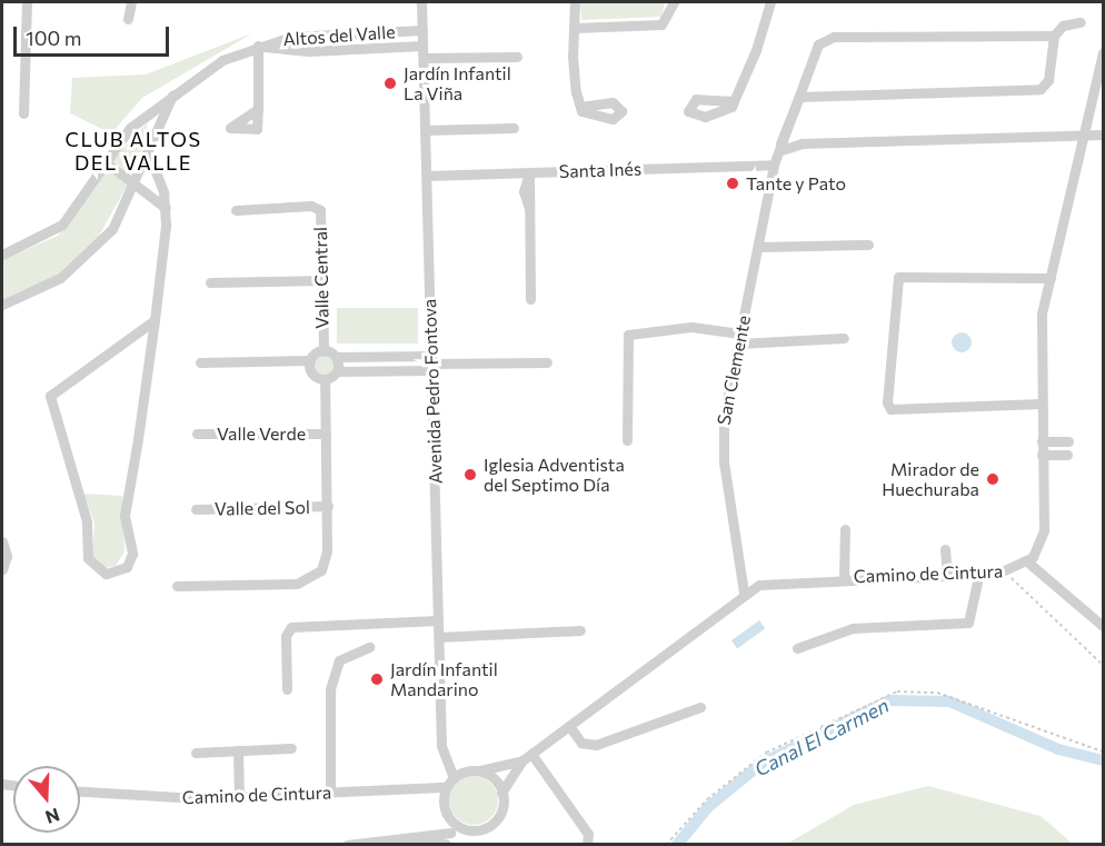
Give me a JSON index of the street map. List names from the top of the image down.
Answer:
{
  "streets": {
    "street": [
      "Altos del Valle",
      "Santa Inés",
      "Valle Central",
      "San Clemente",
      "Avenida Pedro Fontova",
      "Valle Verde",
      "Valle del Sol",
      "Camino de Cintura"
    ]
  },
  "crossings": [
    ["Altos del Valle", "Avenida Pedro Fontova"],
    ["Santa Inés", "San Clemente"],
    ["Santa Inés", "Avenida Pedro Fontova"],
    ["San Clemente", "Camino de Cintura"],
    ["Avenida Pedro Fontova", "Camino de Cintura"]
  ],
  "districts": ["CLUB ALTOS DEL VALLE"],
  "water": ["Canal El Carmen"],
  "places": [
    "Jardín Infantil La Viña",
    "Tante y Pato",
    "Iglesia Adventista del Septimo Día",
    "Mirador de Huechuraba",
    "Jardín Infantil Mandarino"
  ],
  "scale_bar": "100 m",
  "north": "bottom"
}
